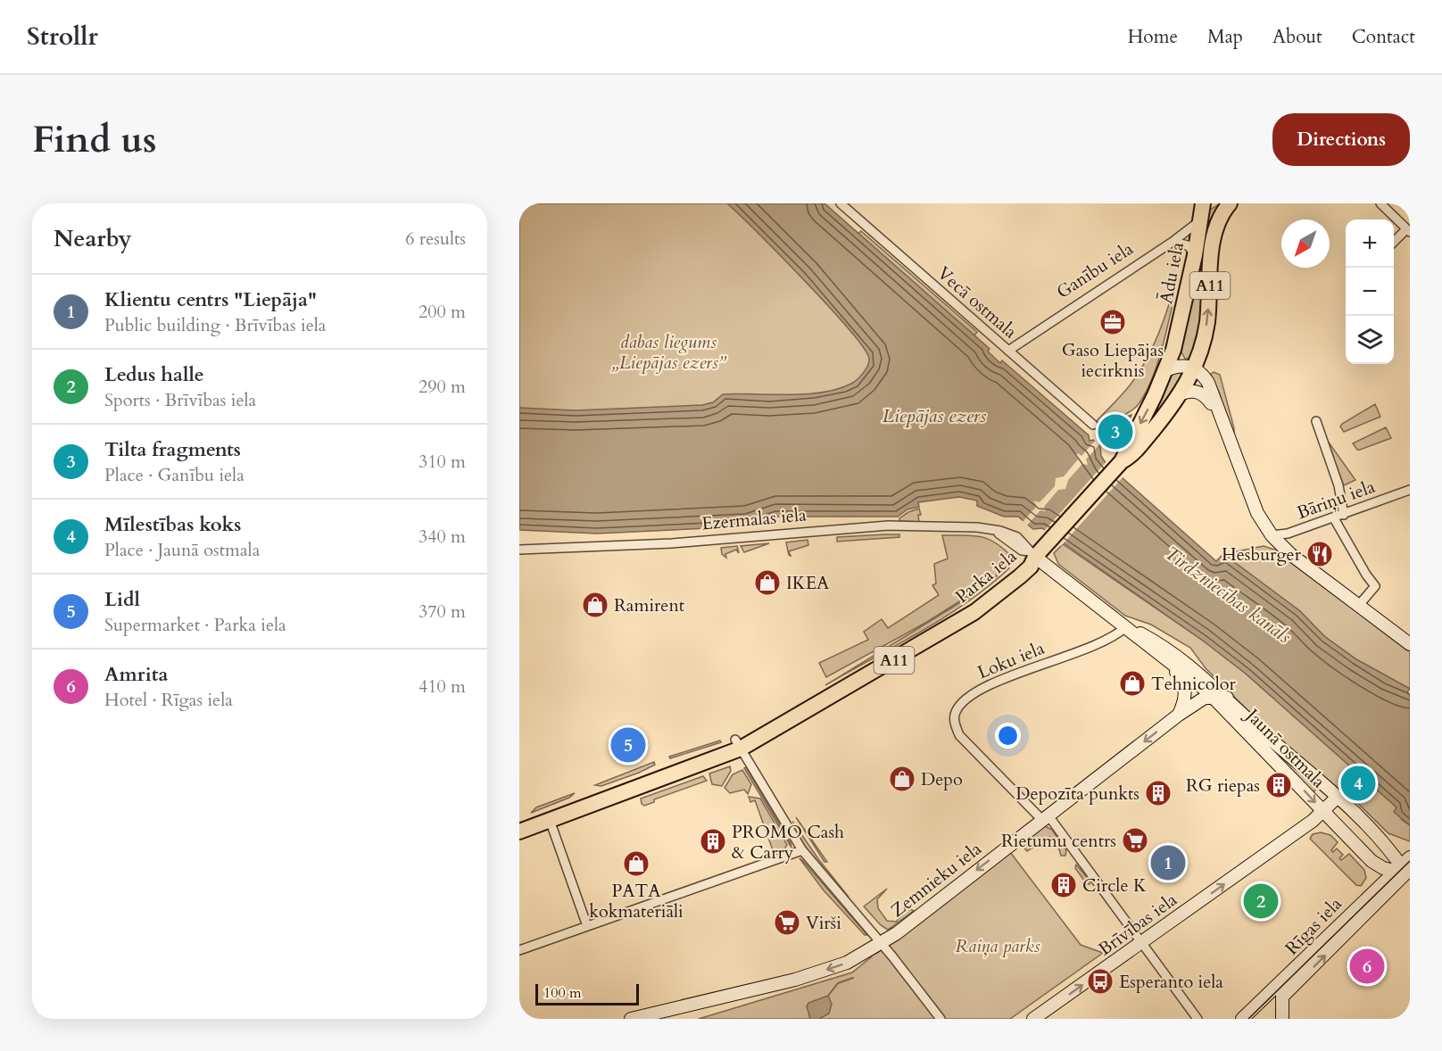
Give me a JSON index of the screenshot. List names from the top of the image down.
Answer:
{
  "streets": {
    "highway": ["Ādu iela", "A11", "Parka iela"],
    "main road": [
      "Jaunā ostmala",
      "Zemnieku iela",
      "Brīvības iela",
      "Rīgas iela"
    ],
    "street": [
      "Ganību iela",
      "Vecā ostmala",
      "Bāriņu iela",
      "Ezermalas iela",
      "Loku iela"
    ]
  },
  "crossings": [
    ["Ganību iela", "Ādu iela"],
    ["Ganību iela", "Vecā ostmala"],
    ["Ādu iela", "A11"],
    ["A11", "Ezermalas iela"],
    ["A11", "Parka iela"],
    ["A11", "Jaunā ostmala"],
    ["Ezermalas iela", "Parka iela"],
    ["Ezermalas iela", "Jaunā ostmala"],
    ["Parka iela", "Jaunā ostmala"],
    ["Loku iela", "Jaunā ostmala"],
    ["Loku iela", "Zemnieku iela"],
    ["Jaunā ostmala", "Zemnieku iela"],
    ["Jaunā ostmala", "Brīvības iela"],
    ["Jaunā ostmala", "Rīgas iela"]
  ],
  "one_way": ["Zemnieku iela", "Brīvības iela"],
  "water": ["Liepājas ezers", "Tirdzniecības kanāls"],
  "parks": ["dabas liegums „Liepājas ezers”", "Raiņa parks"],
  "places": {
    "office": ["Gaso Liepājas iecirknis"],
    "restaurant": ["Hesburger"],
    "shop": [
      "IKEA",
      "Ramirent",
      "Tehnicolor",
      "Depo",
      "PATA kokmateriāli"
    ],
    "building": [
      "RG riepas",
      "Depozīta punkts",
      "PROMO Cash & Carry",
      "Circle K"
    ],
    "supermarket": ["Rietumu centrs", "Virši"],
    "bus stop": ["Esperanto iela"]
  },
  "scale_bar": "100 m",
  "north": "bottom left",
  "page": {
    "header": "Strollr",
    "nav": [
      "Home",
      "Map",
      "About",
      "Contact"
    ],
    "buttons": "Directions",
    "title": "Find us",
    "heading": ["Nearby", "6 results"],
    "map_buttons": ["+", "−"],
    "list": [
      {
        "mark": "1",
        "name": "Klientu centrs \"Liepāja\"",
        "note": "Public building · Brīvības iela",
        "value": "200 m"
      },
      {
        "mark": "2",
        "name": "Ledus halle",
        "note": "Sports · Brīvības iela",
        "value": "290 m"
      },
      {
        "mark": "3",
        "name": "Tilta fragments",
        "note": "Place · Ganību iela",
        "value": "310 m"
      },
      {
        "mark": "4",
        "name": "Mīlestības koks",
        "note": "Place · Jaunā ostmala",
        "value": "340 m"
      },
      {
        "mark": "5",
        "name": "Lidl",
        "note": "Supermarket · Parka iela",
        "value": "370 m"
      },
      {
        "mark": "6",
        "name": "Amrita",
        "note": "Hotel · Rīgas iela",
        "value": "410 m"
      }
    ],
    "pins": [
      "3",
      "5",
      "4",
      "1",
      "2",
      "6"
    ],
    "scale": "100 m"
  }
}
